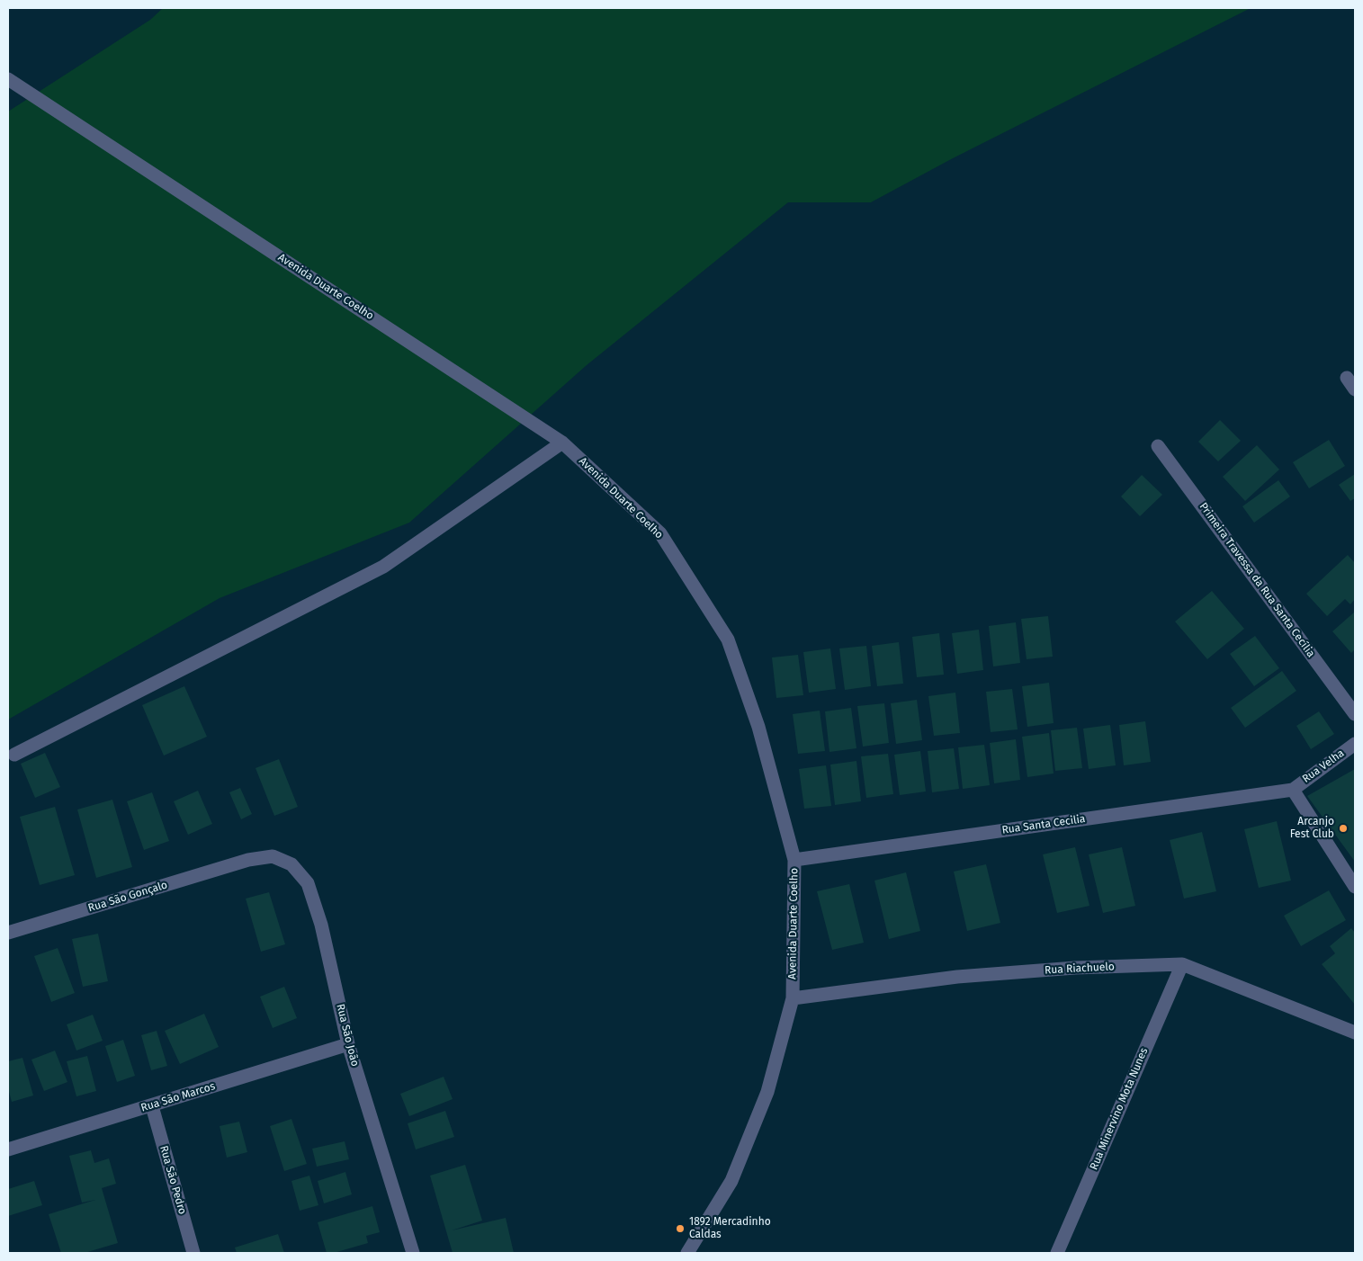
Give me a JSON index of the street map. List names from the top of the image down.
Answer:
{
  "streets": {
    "street": [
      "Avenida Duarte Coelho",
      "Primeira Travessa da Rua Santa Cecília",
      "Rua Velha",
      "Rua Santa Cecilia",
      "Rua São Gonçalo",
      "Rua Riachuelo",
      "Rua São João",
      "Rua São Marcos",
      "Rua Minervino Mota Nunes",
      "Rua São Pedro"
    ]
  },
  "crossings": [
    ["Avenida Duarte Coelho", "Rua Santa Cecilia"],
    ["Avenida Duarte Coelho", "Rua Riachuelo"],
    ["Rua Velha", "Rua Santa Cecilia"],
    ["Rua São Gonçalo", "Rua São João"],
    ["Rua Riachuelo", "Rua Minervino Mota Nunes"],
    ["Rua São João", "Rua São Marcos"],
    ["Rua São Marcos", "Rua São Pedro"]
  ],
  "places": ["Arcanjo Fest Club", "1892 Mercadinho Caldas"]
}
